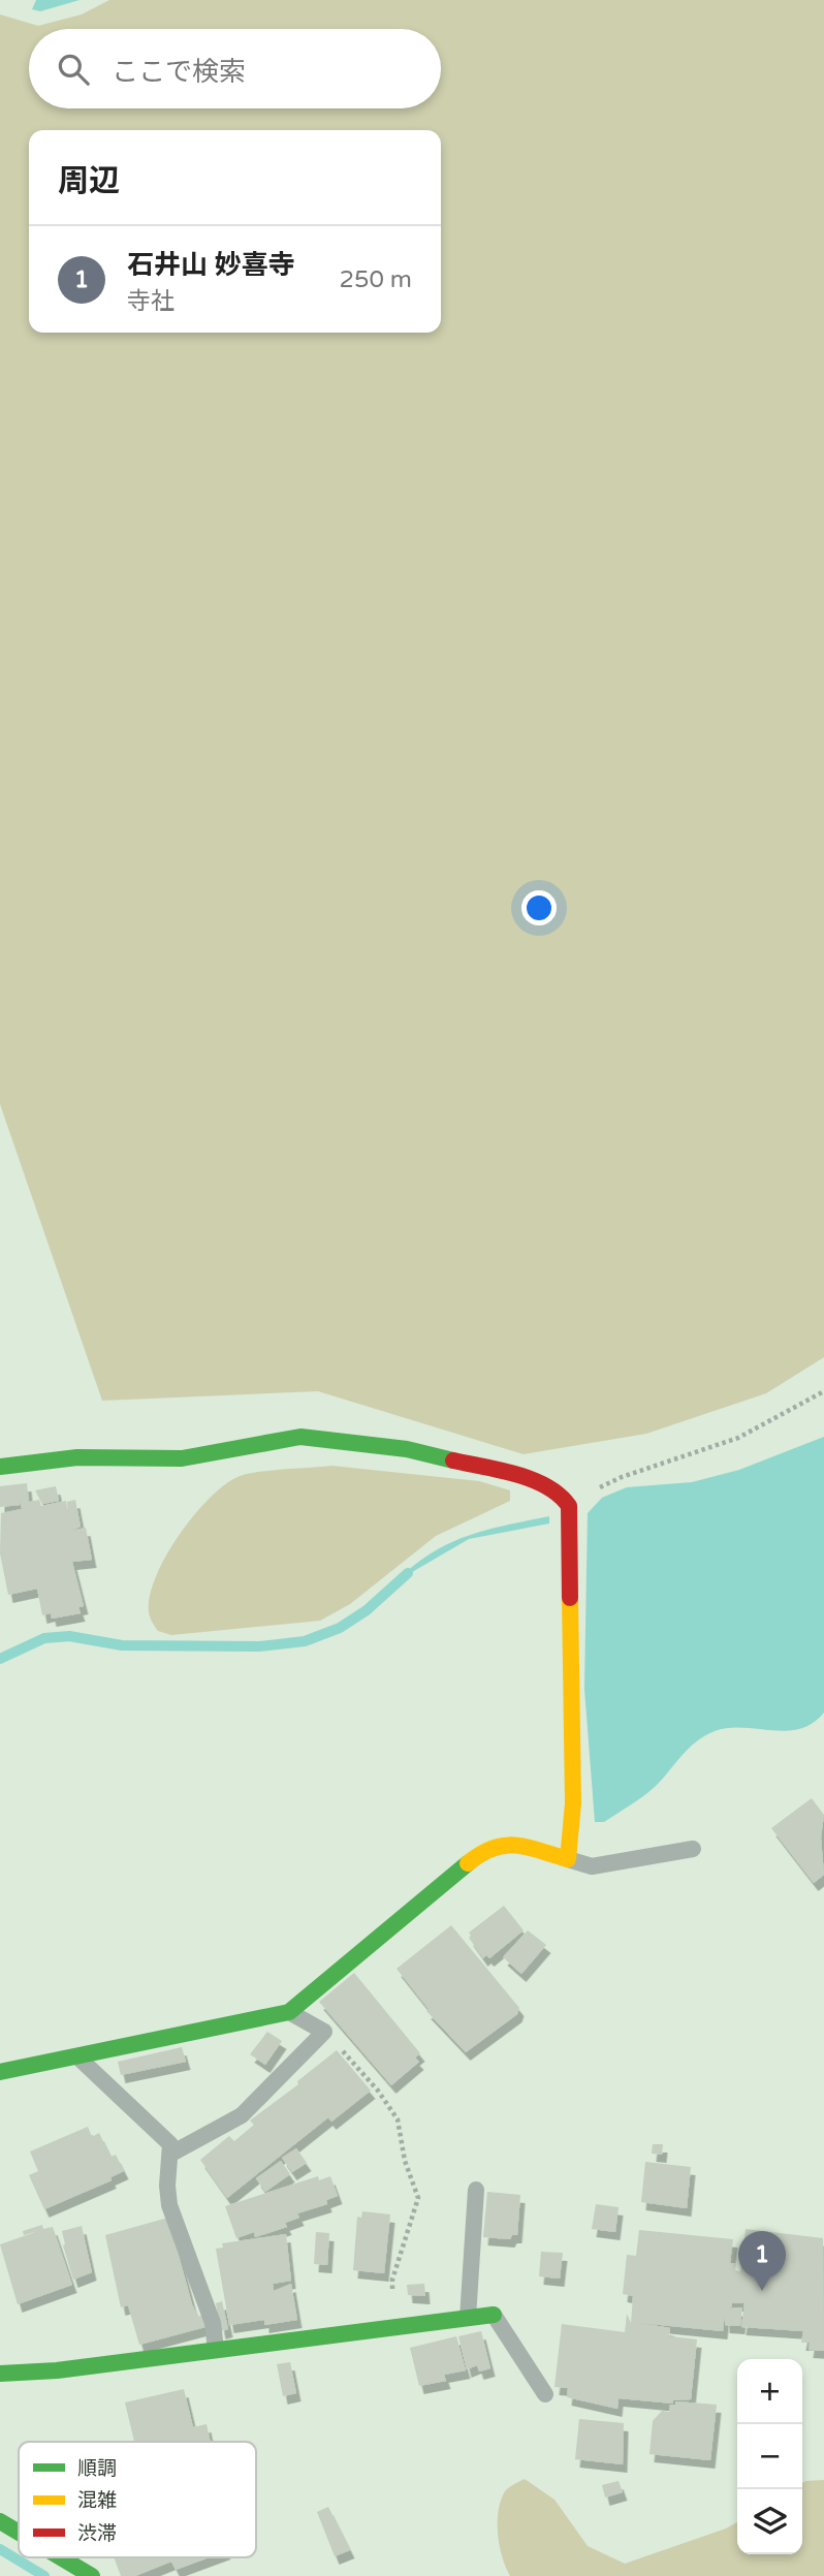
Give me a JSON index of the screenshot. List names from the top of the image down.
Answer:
{
  "legend": ["順調", "混雑", "渋滞"],
  "page": {
    "search": "ここで検索",
    "heading": "周辺",
    "list": [
      {
        "mark": "1",
        "name": "石井山 妙喜寺",
        "note": "寺社",
        "value": "250 m"
      }
    ],
    "pins": "1",
    "map_buttons": ["+", "−"]
  }
}
